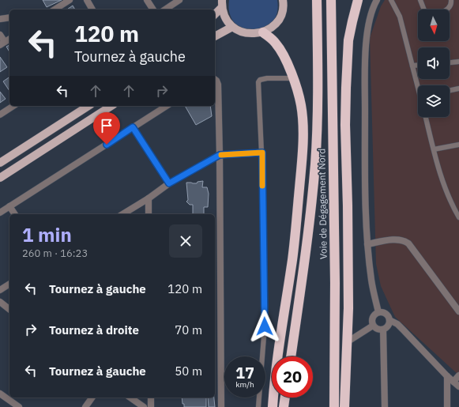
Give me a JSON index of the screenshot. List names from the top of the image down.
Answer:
{
  "streets": {
    "highway": ["Voie de Dégagement Nord"]
  },
  "north": "bottom",
  "page": {
    "turn": ["120 m", "Tournez à gauche"],
    "heading": ["1 min", "260 m · 16:23"],
    "list": [
      {
        "name": "Tournez à gauche",
        "value": "120 m"
      },
      {
        "name": "Tournez à droite",
        "value": "70 m"
      },
      {
        "name": "Tournez à gauche",
        "value": "50 m"
      }
    ],
    "speed": "17 km/h",
    "limit": "20"
  }
}
